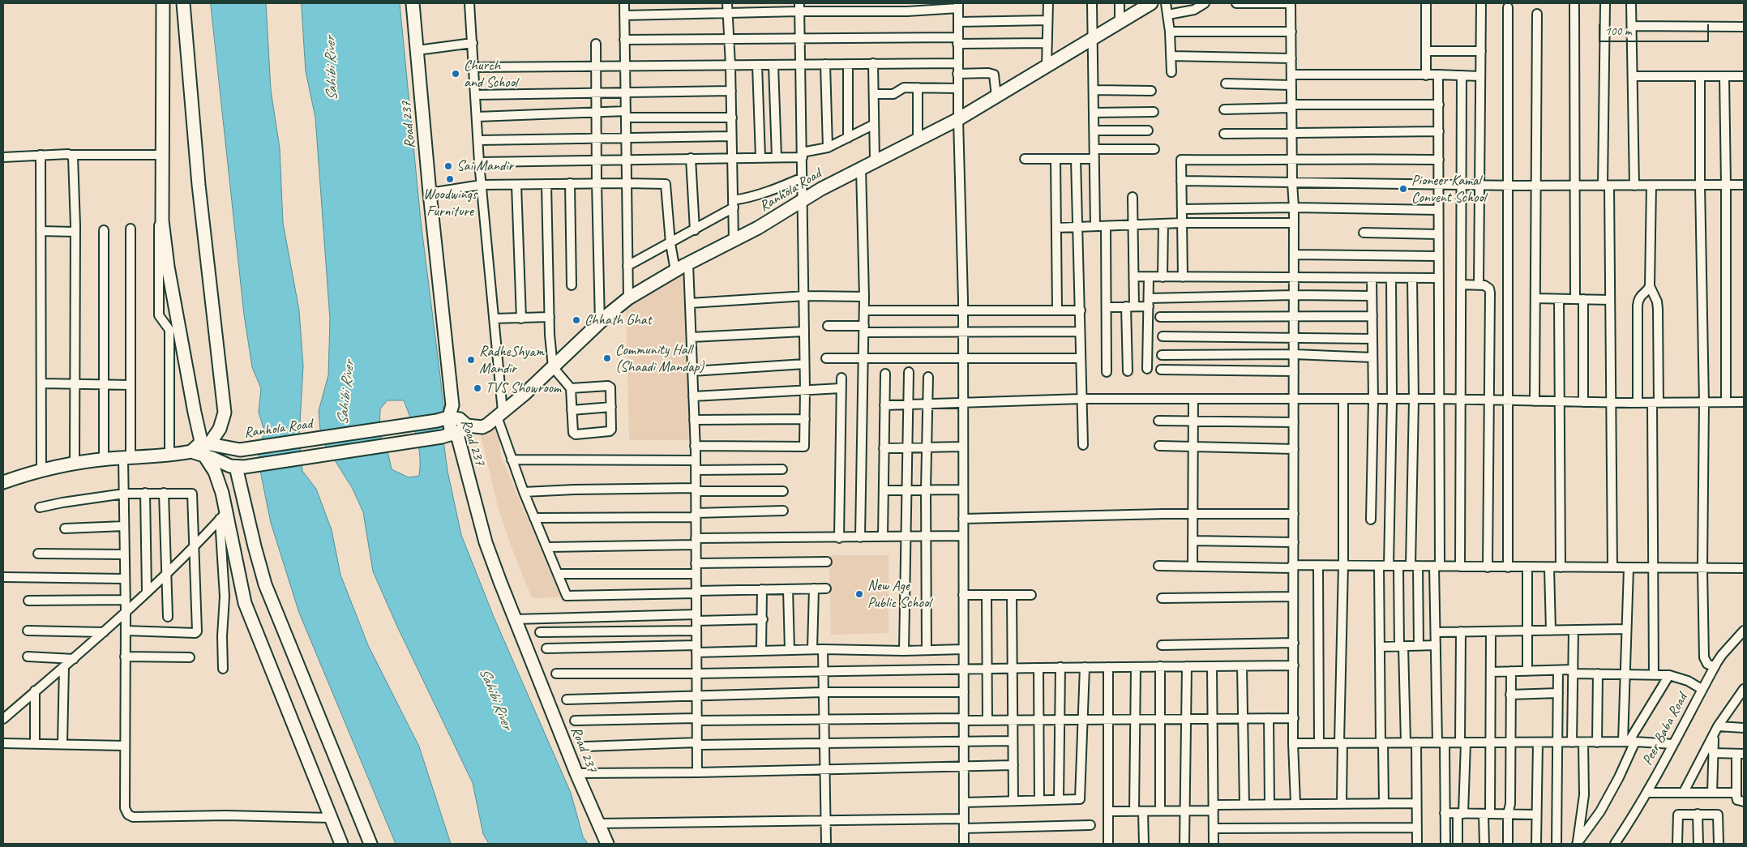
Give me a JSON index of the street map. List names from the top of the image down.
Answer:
{
  "streets": {
    "street": ["Road 237", "Ranhola Road", "Peer Baba Road"]
  },
  "crossings": [
    ["Road 237", "Ranhola Road"]
  ],
  "water": ["Sahibi River"],
  "places": [
    "Church and School",
    "Sai Mandir",
    "Woodwings Furniture",
    "Pioneer Kamal Convent School",
    "Chhath Ghat",
    "Community Hall (Shaadi Mandap)",
    "RadheShyam Mandir",
    "TVS Showroom",
    "New Age Public School"
  ],
  "scale_bar": "100 m"
}
